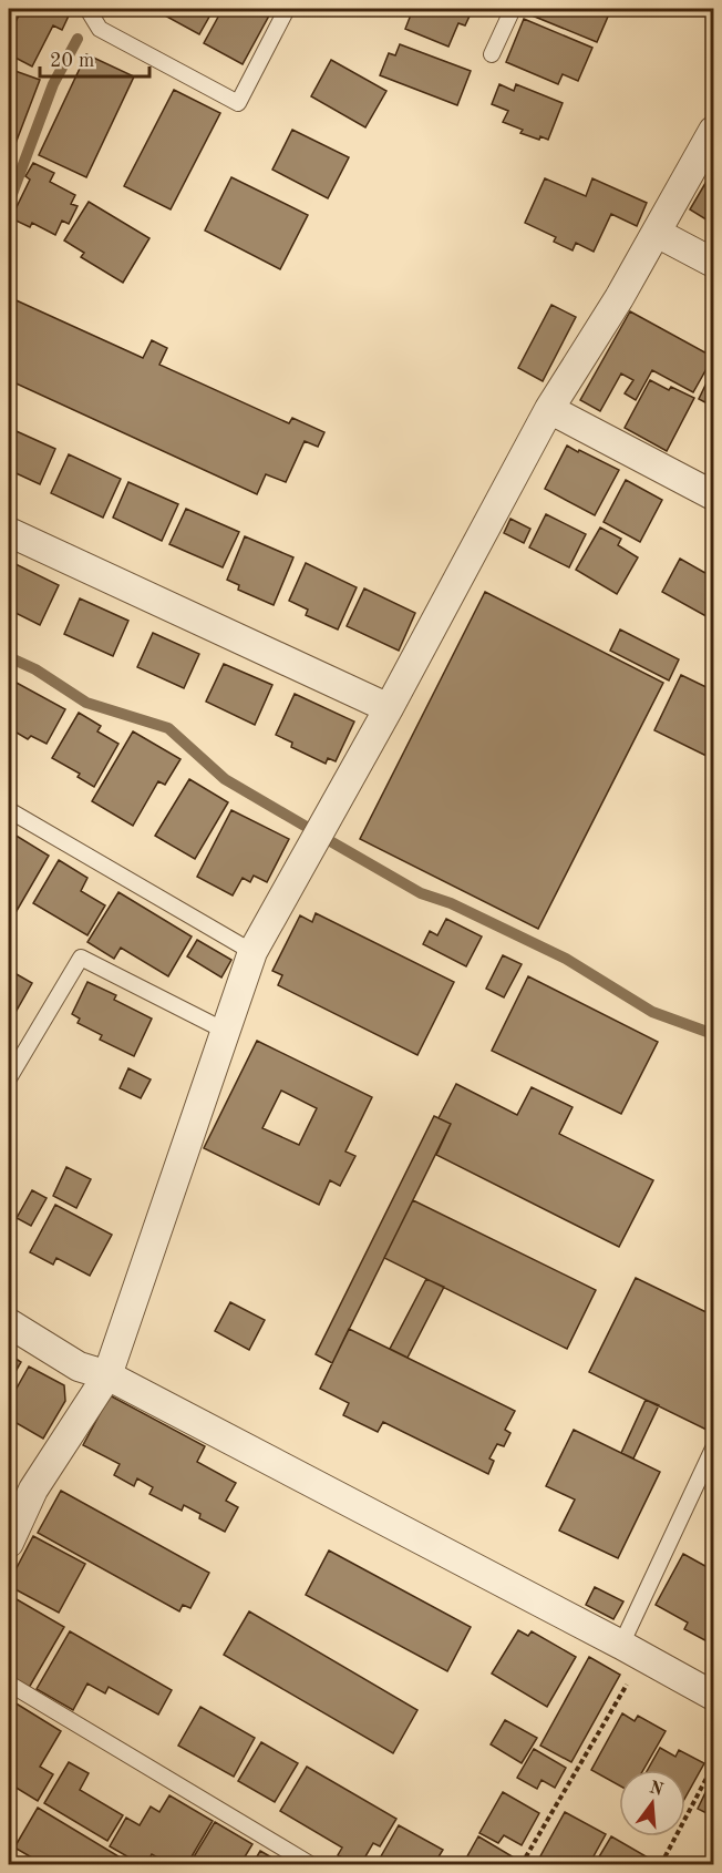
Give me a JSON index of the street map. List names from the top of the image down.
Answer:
{
  "scale_bar": "20 m",
  "north": "top"
}
